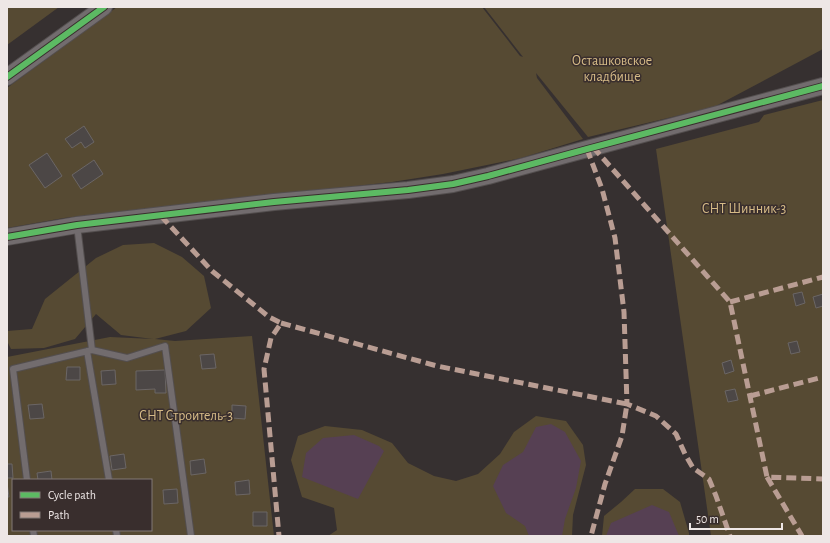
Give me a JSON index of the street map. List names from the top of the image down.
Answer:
{
  "parks": ["Осташковское кладбище", "СНТ Шинник-3", "СНТ Строитель-3"],
  "legend": ["Cycle path", "Path"],
  "scale_bar": "50 m"
}
